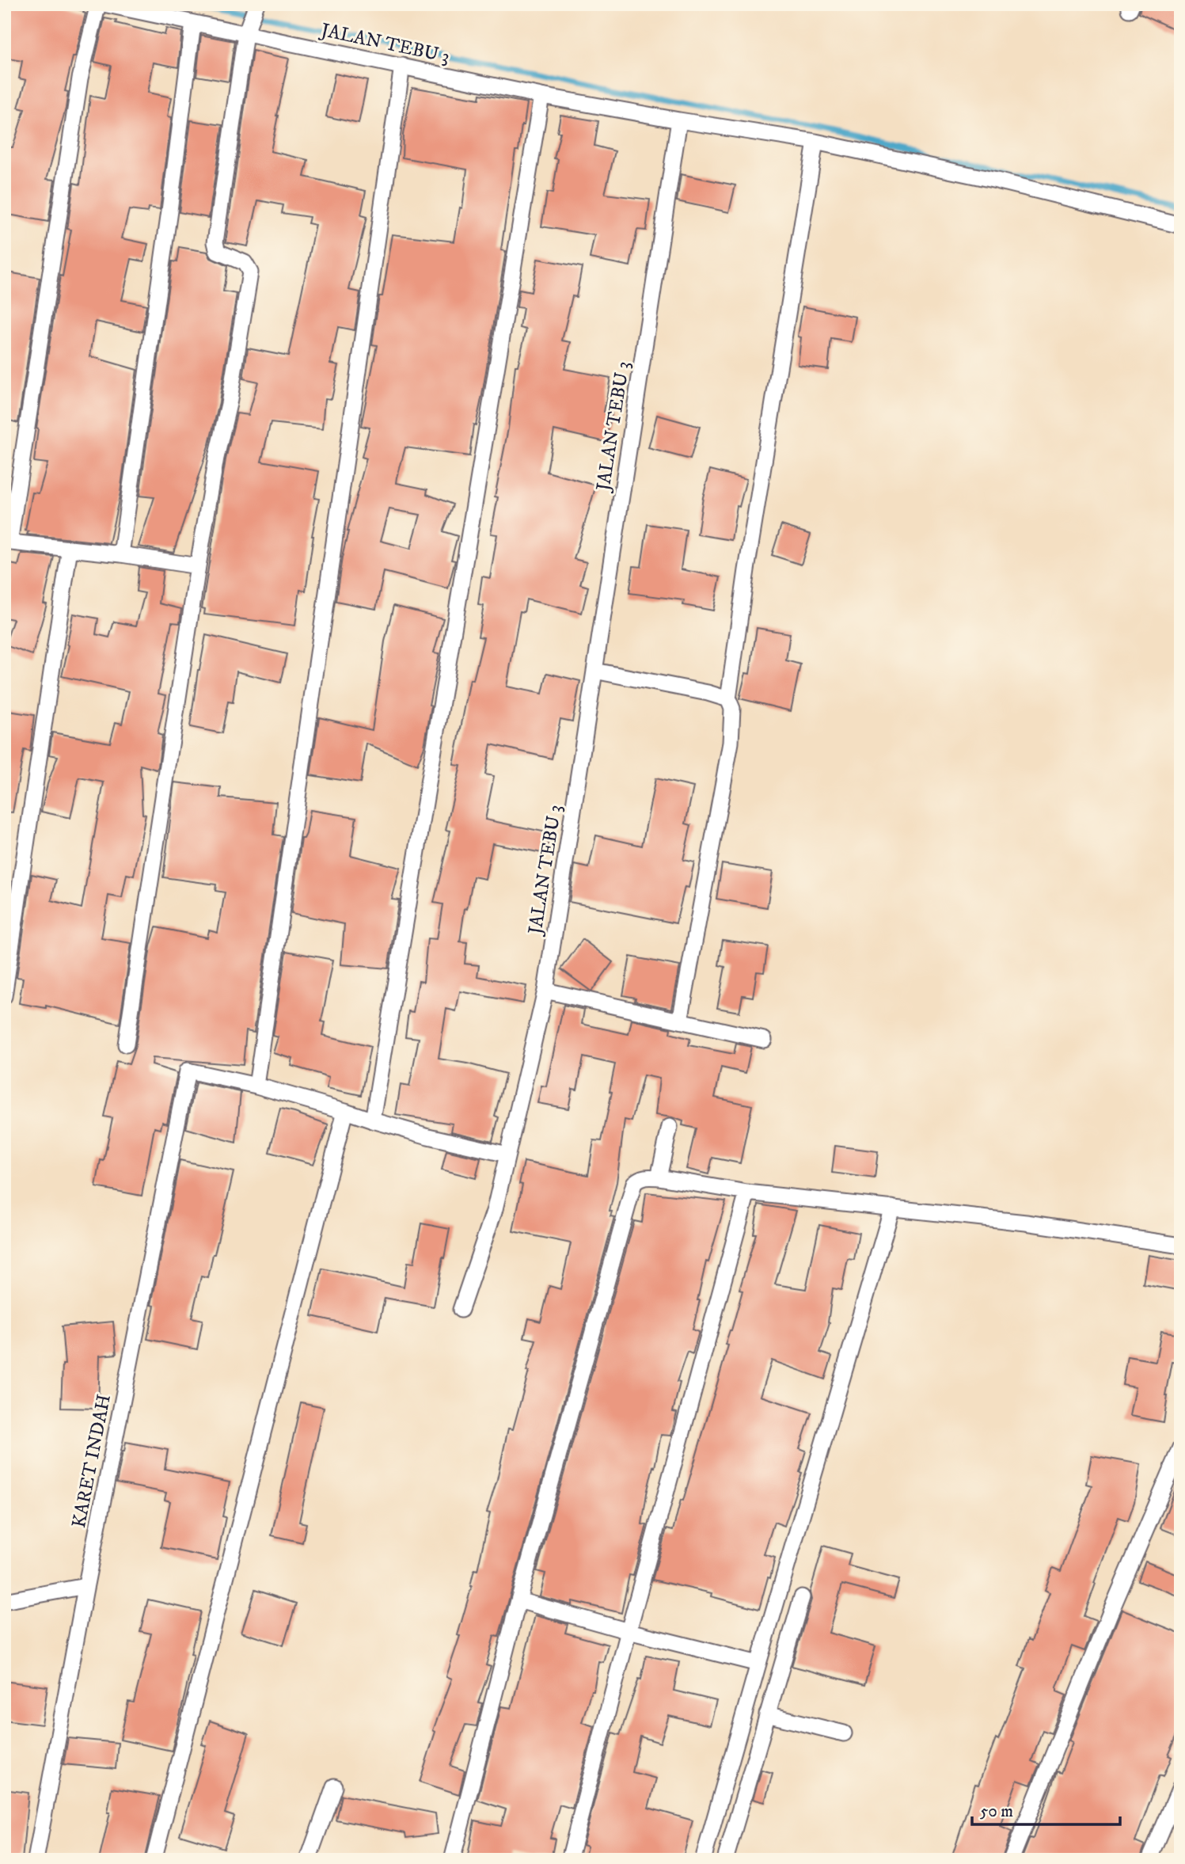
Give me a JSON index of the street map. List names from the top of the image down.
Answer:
{
  "streets": {
    "street": ["JALAN TEBU 3", "KARET INDAH"]
  },
  "scale_bar": "50 m"
}
